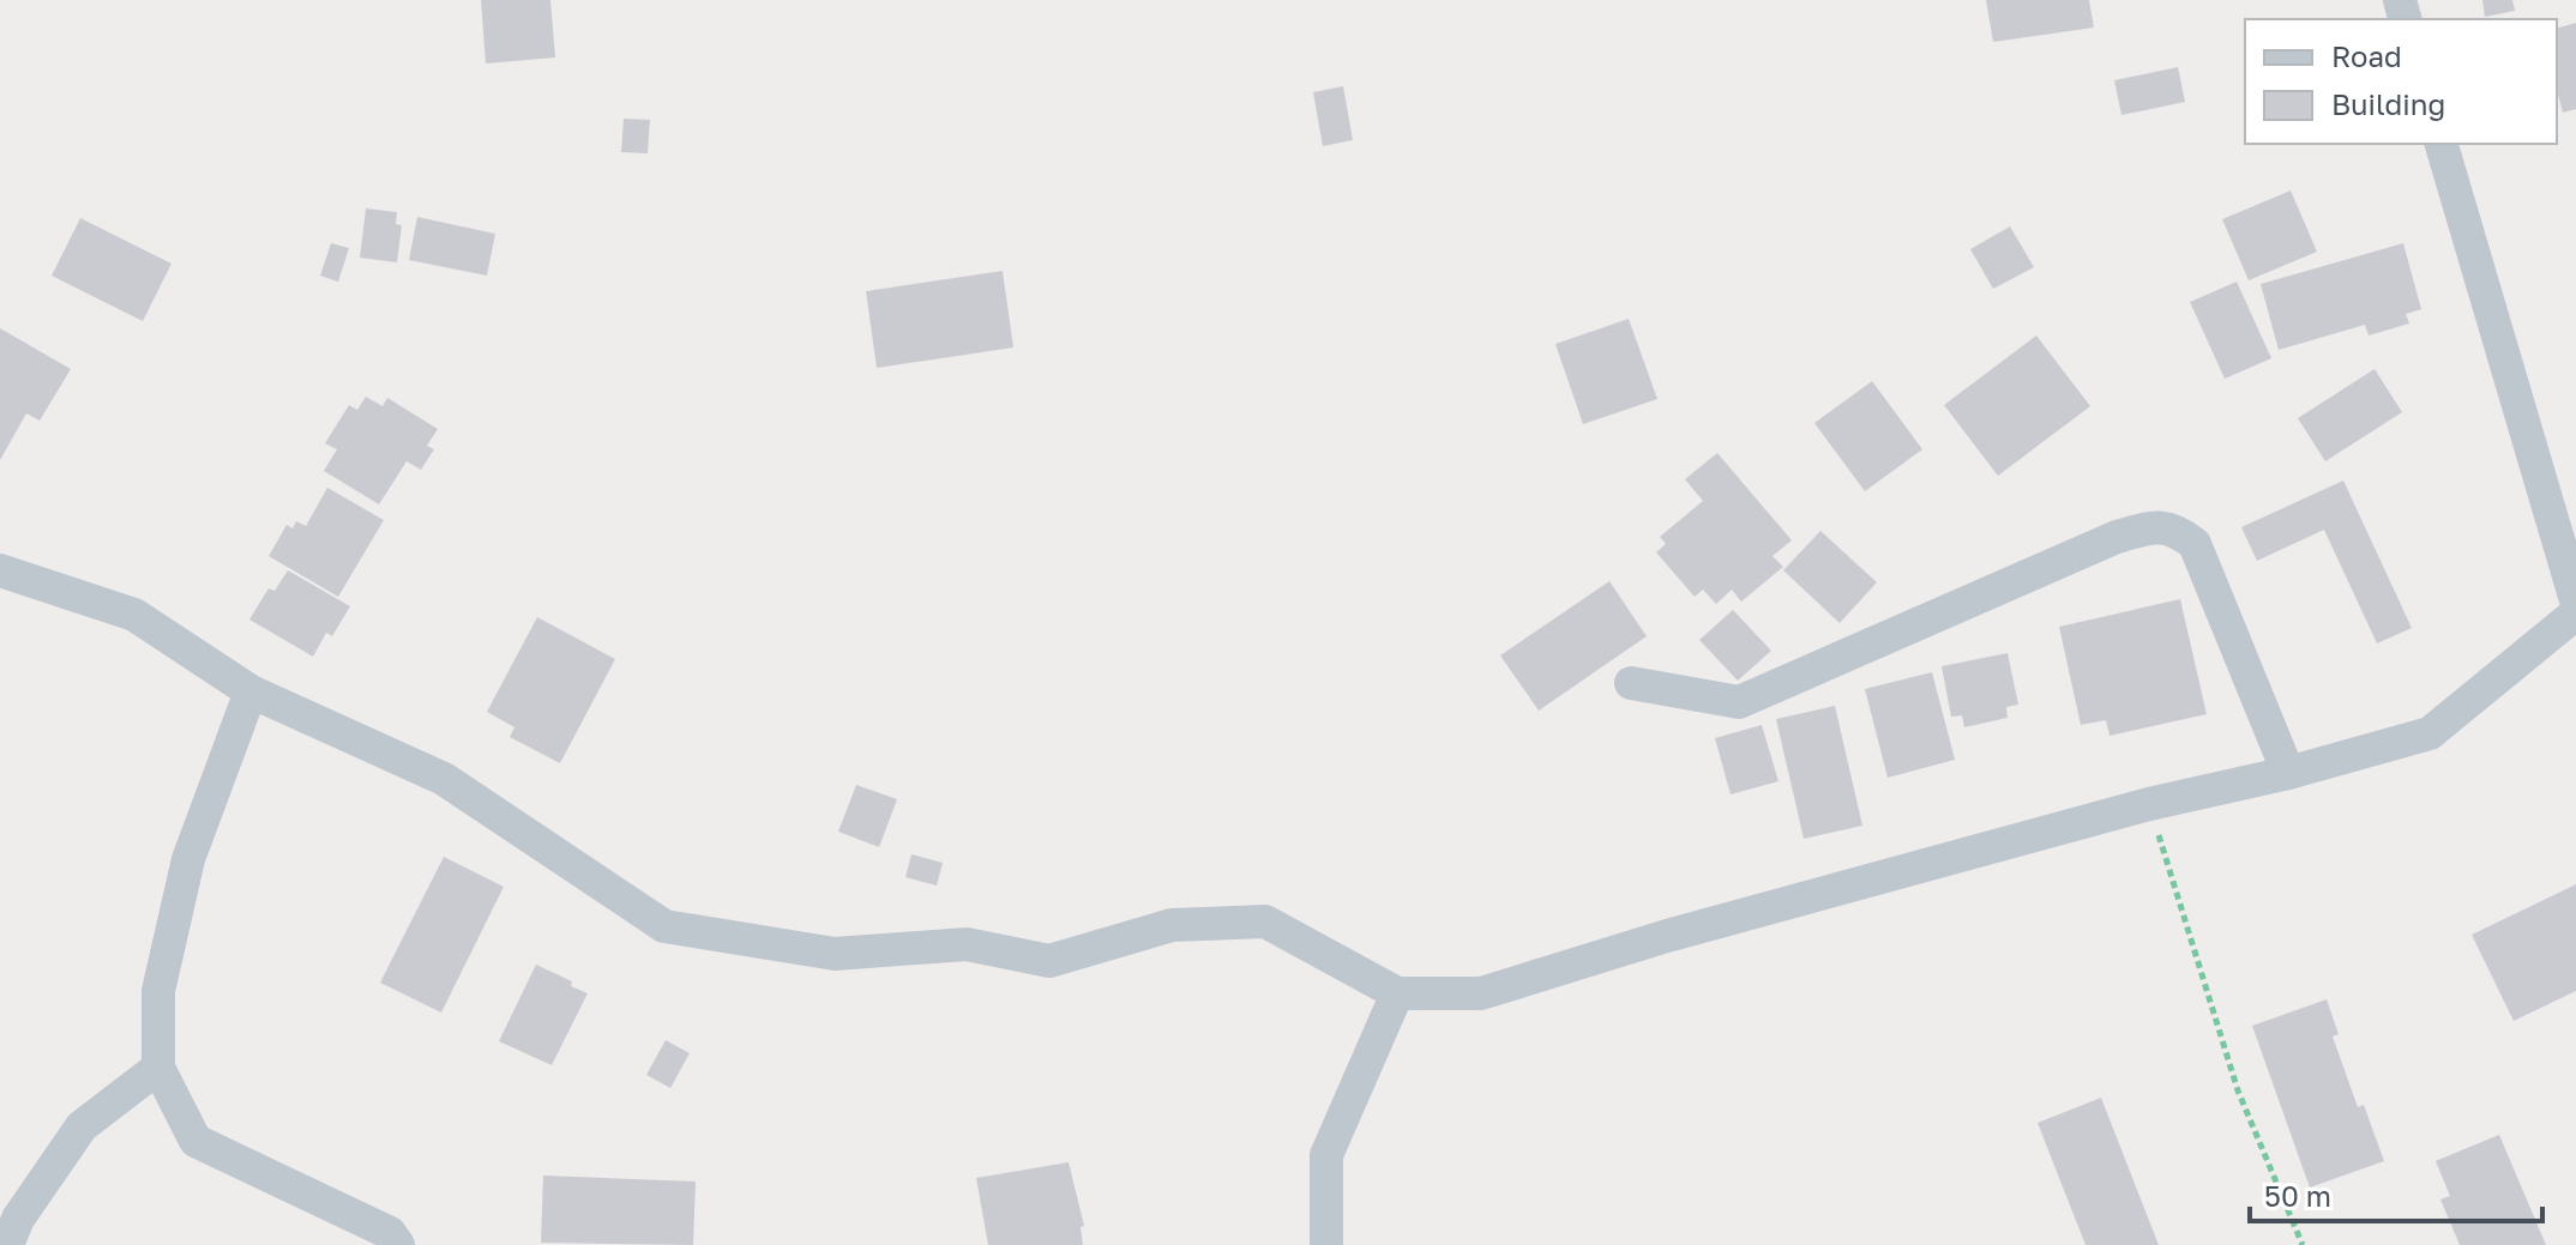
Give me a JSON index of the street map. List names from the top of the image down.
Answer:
{
  "legend": ["Road", "Building"],
  "scale_bar": "50 m"
}
